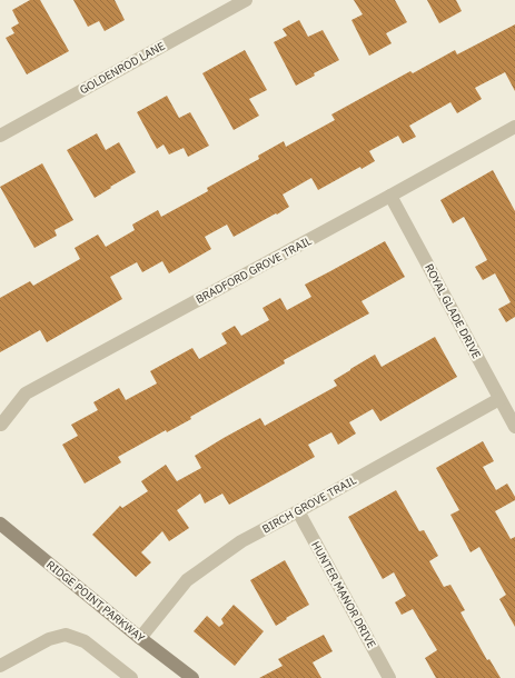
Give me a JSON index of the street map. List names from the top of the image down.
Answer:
{
  "streets": {
    "street": [
      "GOLDENROD LANE",
      "BRADFORD GROVE TRAIL",
      "ROYAL GLADE DRIVE",
      "BIRCH GROVE TRAIL",
      "HUNTER MANOR DRIVE",
      "RIDGE POINT PARKWAY"
    ]
  },
  "crossings": [
    ["BRADFORD GROVE TRAIL", "ROYAL GLADE DRIVE"],
    ["ROYAL GLADE DRIVE", "BIRCH GROVE TRAIL"],
    ["BIRCH GROVE TRAIL", "HUNTER MANOR DRIVE"],
    ["BIRCH GROVE TRAIL", "RIDGE POINT PARKWAY"]
  ]
}
